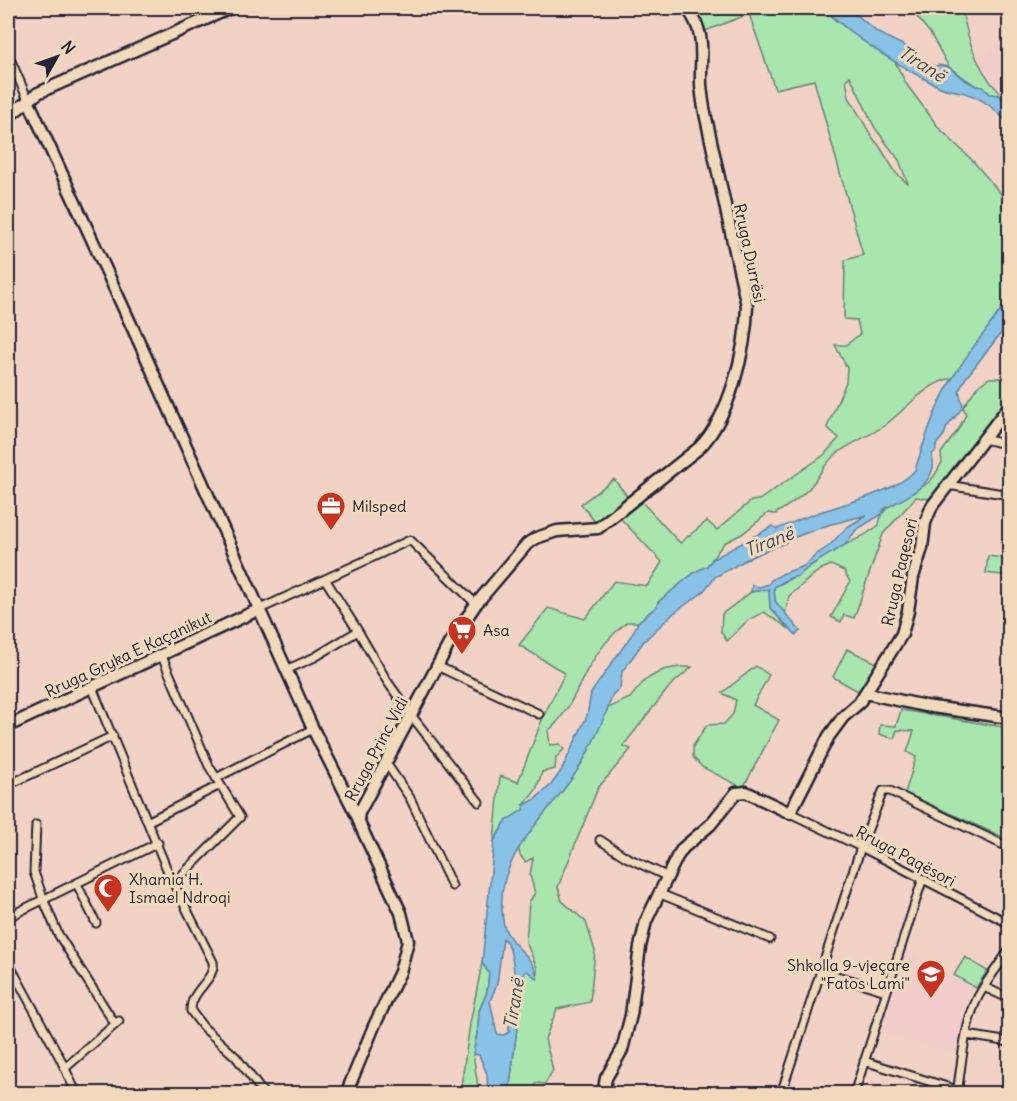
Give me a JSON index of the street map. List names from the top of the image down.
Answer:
{
  "streets": {
    "street": [
      "Rruga Durrësi",
      "Rruga Paqesori",
      "Rruga Gryka E Kaçanikut",
      "Rruga Princ Vidi",
      "Rruga Paqësori"
    ]
  },
  "crossings": [
    ["Rruga Durrësi", "Rruga Princ Vidi"],
    ["Rruga Paqesori", "Rruga Paqësori"]
  ],
  "water": ["Tiranë"],
  "places": {
    "office": ["Milsped"],
    "supermarket": ["Asa"],
    "mosque": ["Xhamia H. Ismael Ndroqi"],
    "school or university": ["Shkolla 9-vjeçare \"Fatos Lami\""]
  },
  "north": "top right"
}
